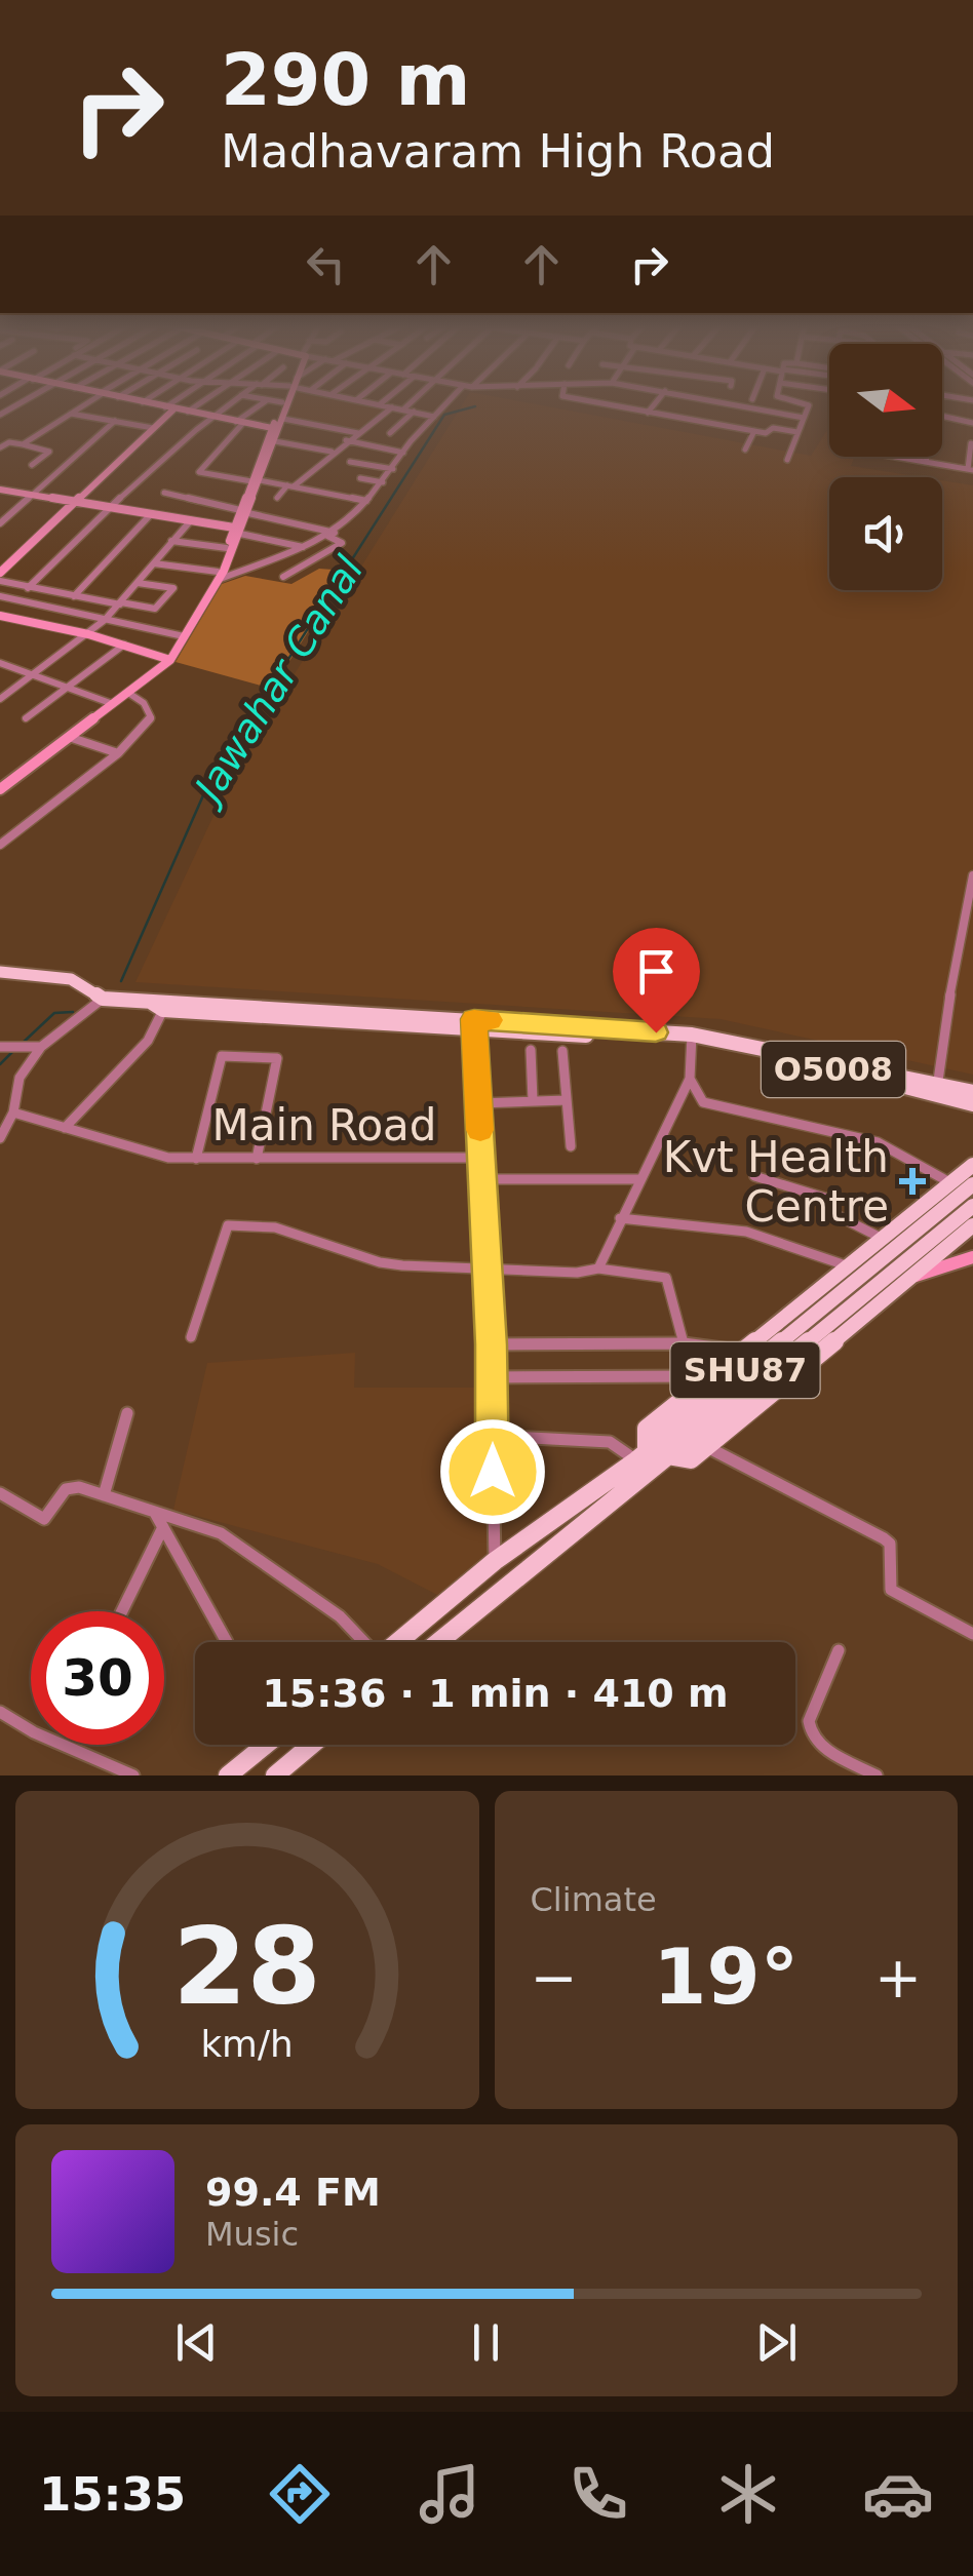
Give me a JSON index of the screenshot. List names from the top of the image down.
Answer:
{
  "streets": {
    "main road": ["O5008", "SHU87"],
    "street": ["Main Road"]
  },
  "water": ["Jawahar Canal"],
  "places": {
    "health": ["Kvt Health Centre"]
  },
  "north": "right",
  "page": {
    "turn": ["290 m", "Madhavaram High Road"],
    "limit": "30",
    "trip": "15:36 · 1 min · 410 m",
    "tile": "Climate",
    "heat": ["−", "19°", "+"],
    "song": ["99.4 FM", "Music"],
    "tabs": "15:35",
    "gauge": ["28", "km/h"]
  }
}
